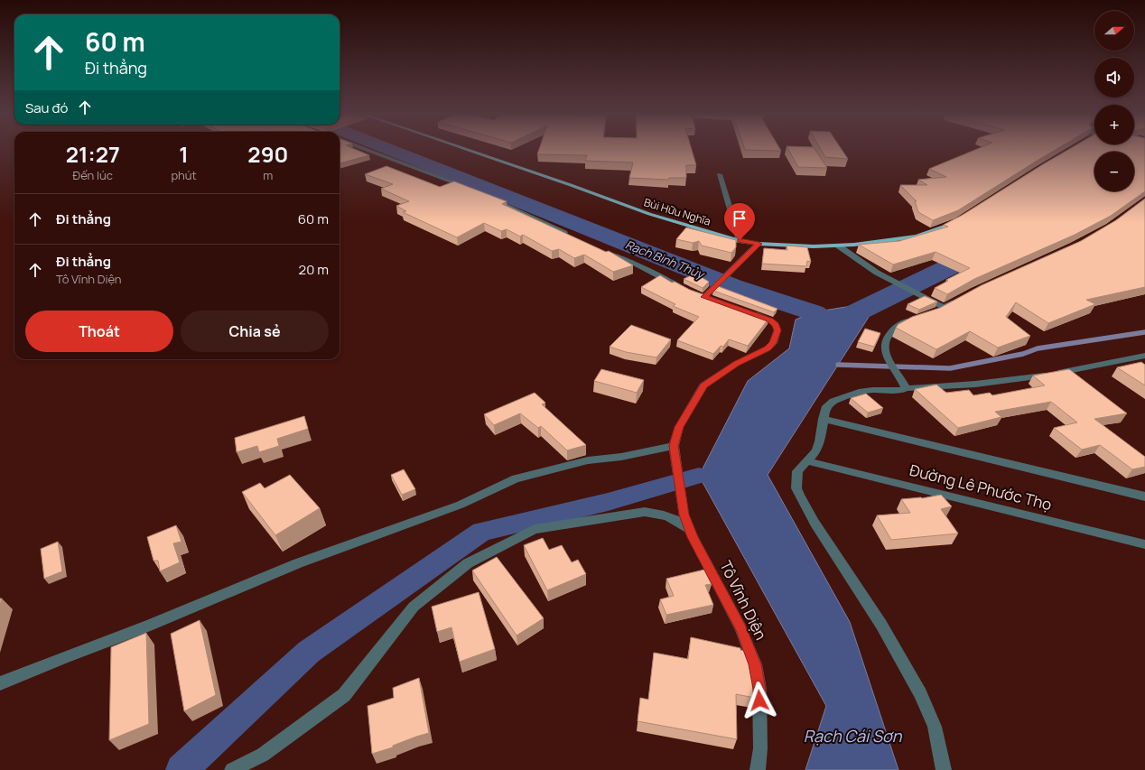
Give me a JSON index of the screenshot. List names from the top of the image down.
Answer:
{
  "streets": {
    "main road": ["Bùi Hữu Nghĩa"],
    "street": ["Đường Lê Phước Thọ", "Tô Vĩnh Diện"]
  },
  "water": ["Rạch Bình Thủy", "Rạch Cái Sơn"],
  "north": "right",
  "page": {
    "map_buttons": ["+", "−"],
    "turn": ["60 m", "Đi thẳng"],
    "then": "Sau đó",
    "eta": [
      "21:27",
      "Đến lúc",
      "1",
      "phút",
      "290",
      "m"
    ],
    "list": [
      {
        "name": "Đi thẳng",
        "value": "60 m"
      },
      {
        "name": "Đi thẳng",
        "note": "Tô Vĩnh Diện",
        "value": "20 m"
      }
    ],
    "buttons": ["Thoát", "Chia sẻ"]
  }
}
